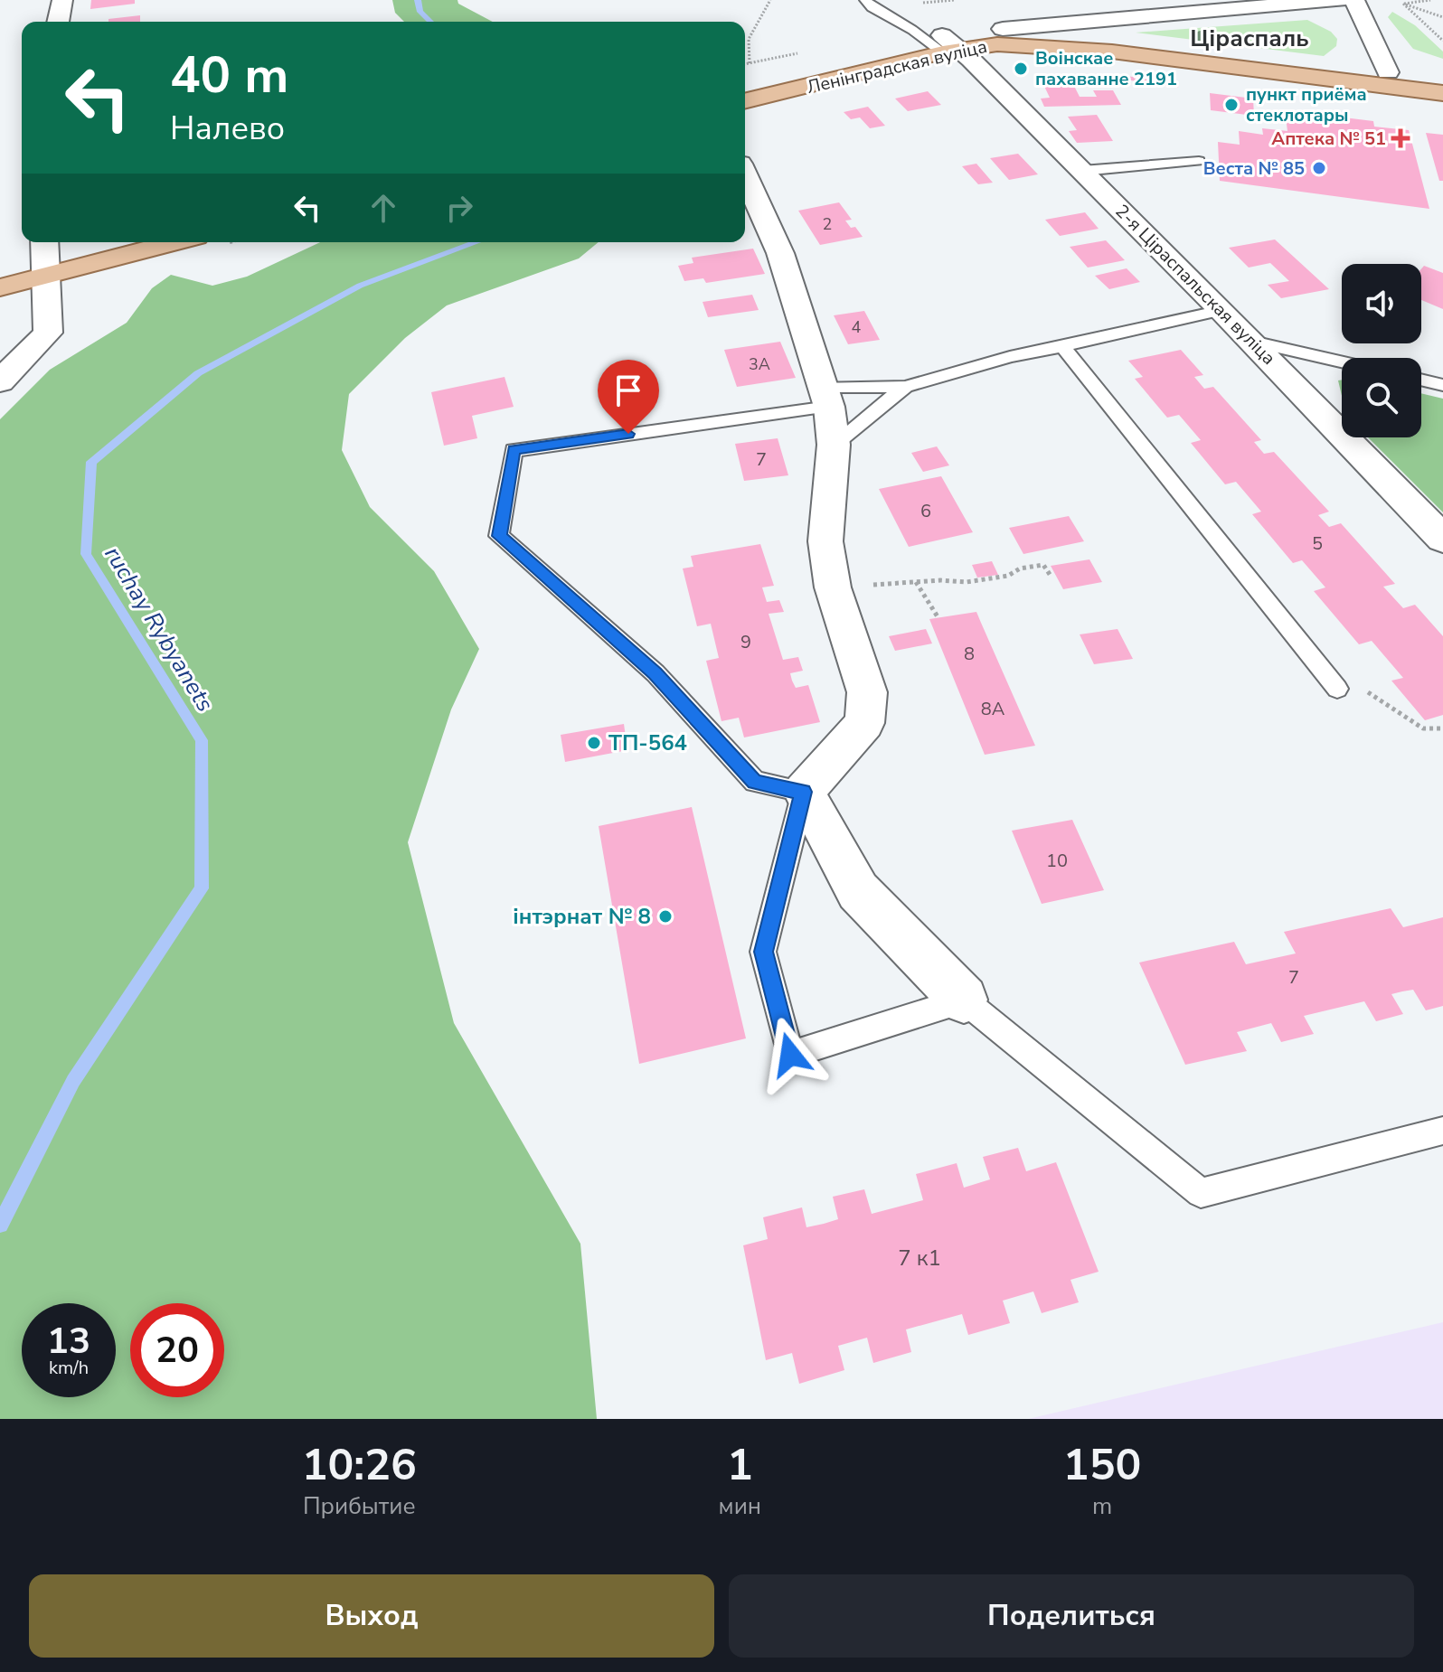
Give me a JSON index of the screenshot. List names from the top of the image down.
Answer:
{
  "streets": {
    "main road": ["Ленінградская вуліца"],
    "street": ["2-я Ціраспальская вуліца"]
  },
  "crossings": [
    ["Ленінградская вуліца", "2-я Ціраспальская вуліца"]
  ],
  "districts": ["Ціраспаль"],
  "water": ["ruchay Rybyanets"],
  "places": {
    "other": [
      "Воінскае пахаванне 2191",
      "пункт приёма стеклотары",
      "Веста № 85",
      "ТП-564",
      "інтэрнат № 8"
    ],
    "health": ["Аптека № 51"]
  },
  "house_numbers": [
    "2",
    "4",
    "3А",
    "7",
    "6",
    "5",
    "9",
    "8",
    "8А",
    "10",
    "7",
    "7 к1"
  ],
  "page": {
    "turn": ["40 m", "Налево"],
    "speed": "13 km/h",
    "limit": "20",
    "eta": [
      "10:26",
      "Прибытие",
      "1",
      "мин",
      "150",
      "m"
    ],
    "buttons": ["Выход", "Поделиться"]
  }
}
